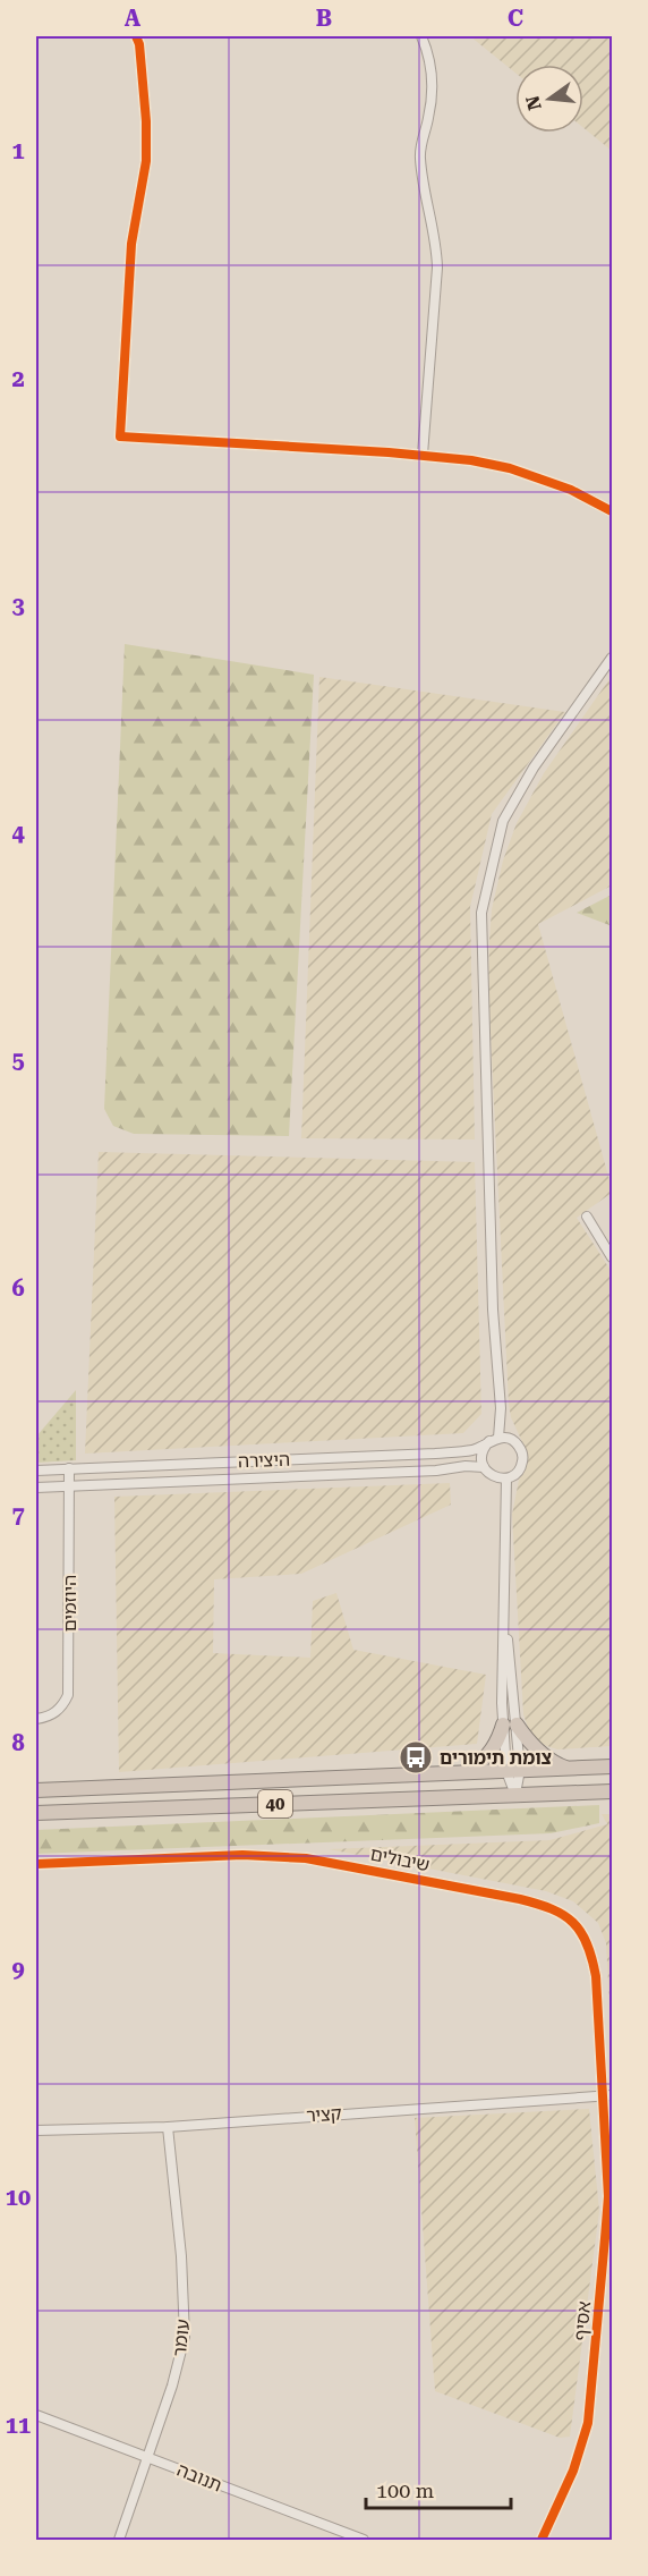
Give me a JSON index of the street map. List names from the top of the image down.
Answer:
{
  "streets": {
    "highway": ["40"],
    "street": [
      "היצירה",
      "היוזמים",
      "שיבולים",
      "קציר",
      "אסיף",
      "עומר",
      "תנובה"
    ]
  },
  "crossings": [
    ["היצירה", "היוזמים"],
    ["שיבולים", "קציר"],
    ["שיבולים", "אסיף"],
    ["קציר", "אסיף"],
    ["קציר", "עומר"],
    ["עומר", "תנובה"]
  ],
  "places": {
    "bus stop": ["צומת תימורים"]
  },
  "scale_bar": "100 m",
  "north": "left",
  "grid": {
    "columns": ["A", "B", "C"],
    "rows": [
      "1",
      "2",
      "3",
      "4",
      "5",
      "6",
      "7",
      "8",
      "9",
      "10",
      "11"
    ]
  }
}
